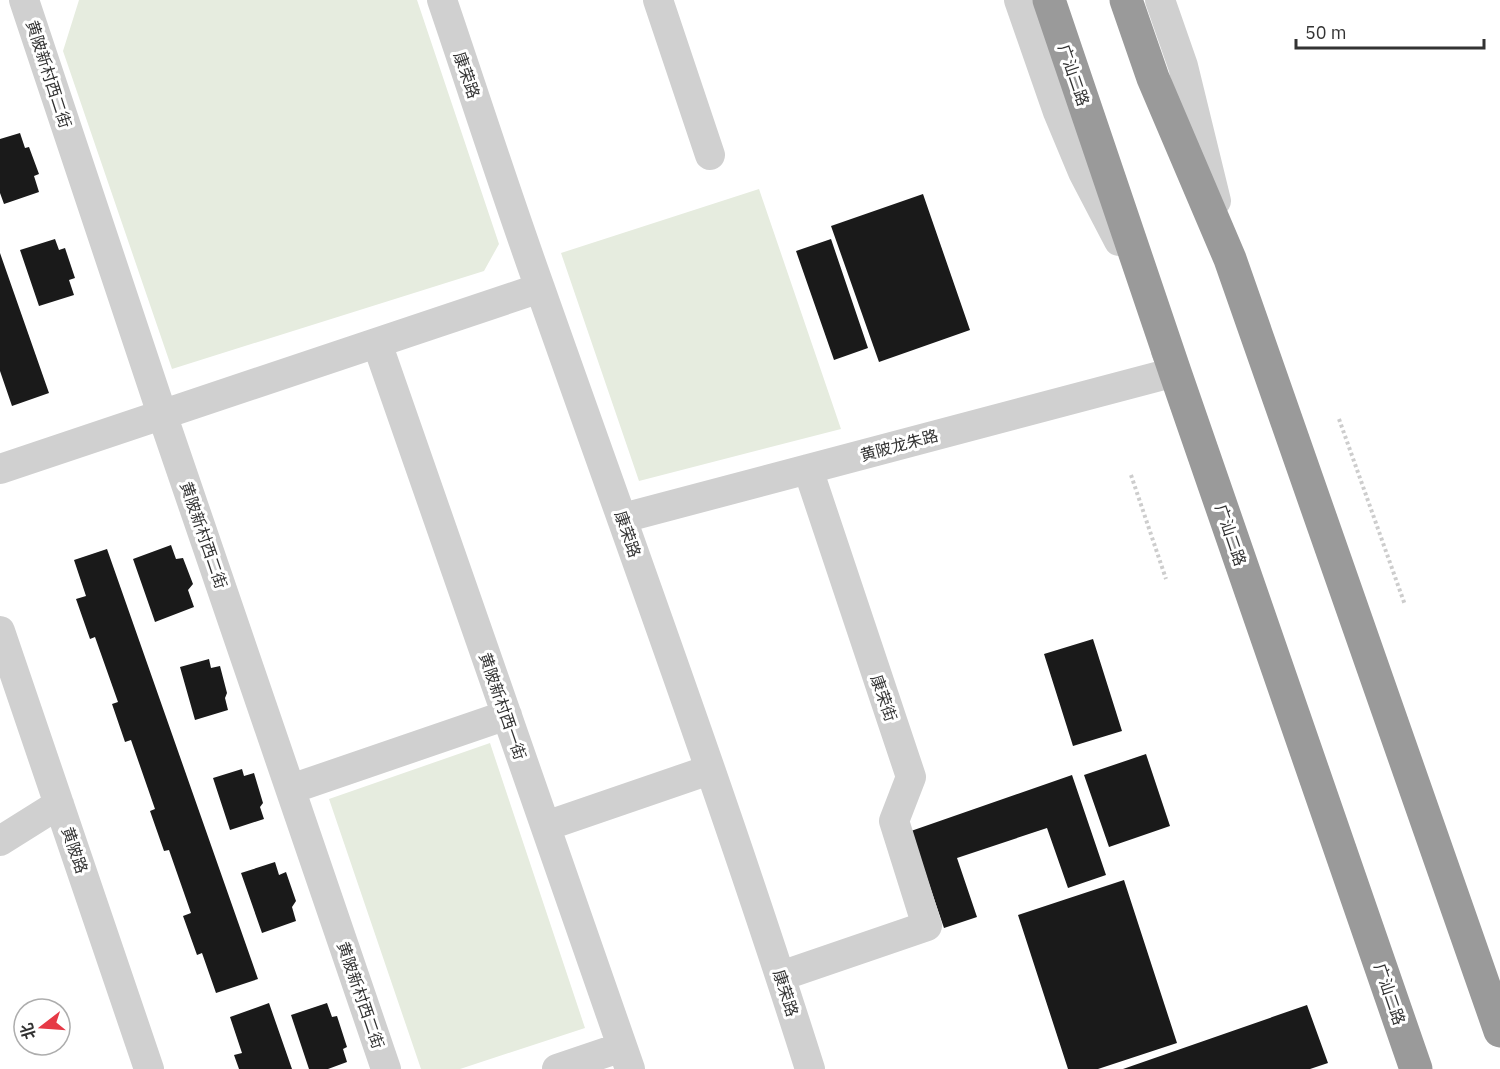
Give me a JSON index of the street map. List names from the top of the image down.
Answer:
{
  "streets": {
    "highway": ["广汕二路"],
    "street": [
      "黄陂新村西二街",
      "康荣路",
      "黄陂龙朱路",
      "康荣街",
      "黄陂新村西一街",
      "黄陂路"
    ]
  },
  "crossings": [
    ["康荣路", "黄陂龙朱路"],
    ["康荣路", "康荣街"],
    ["广汕二路", "黄陂龙朱路"],
    ["黄陂龙朱路", "康荣街"]
  ],
  "scale_bar": "50 m",
  "north": "left"
}
